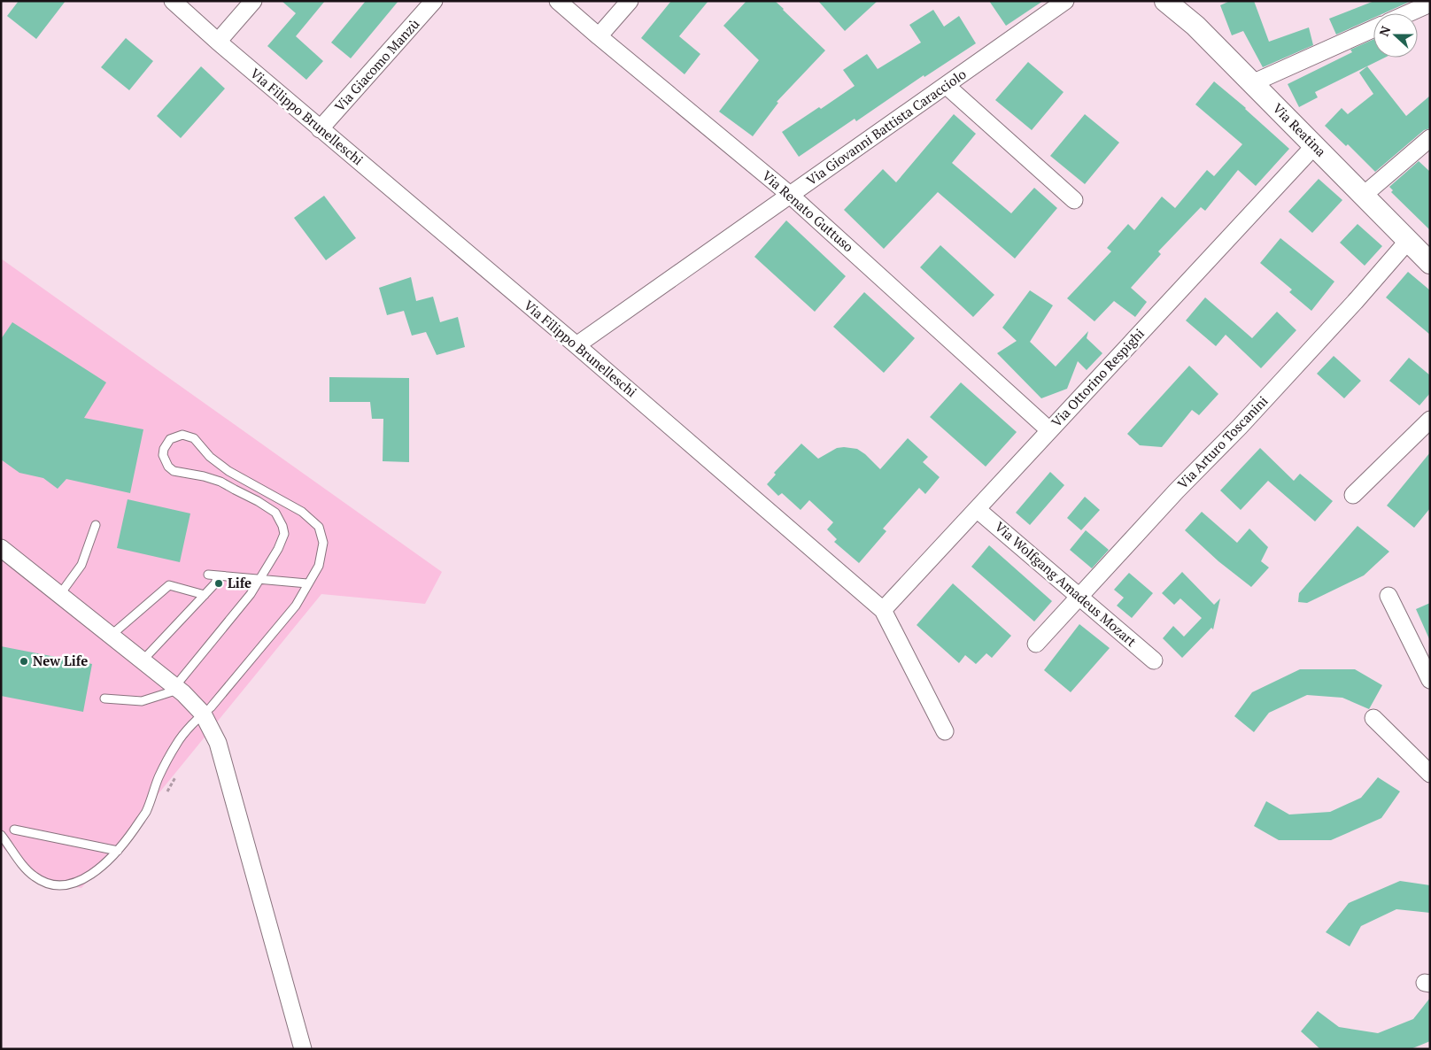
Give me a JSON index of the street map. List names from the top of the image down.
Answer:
{
  "streets": {
    "street": [
      "Via Giacomo Manzù",
      "Via Filippo Brunelleschi",
      "Via Giovanni Battista Caracciolo",
      "Via Reatina",
      "Via Renato Guttuso",
      "Via Ottorino Respighi",
      "Via Arturo Toscanini",
      "Via Wolfgang Amadeus Mozart"
    ]
  },
  "crossings": [
    ["Via Giacomo Manzù", "Via Filippo Brunelleschi"],
    ["Via Filippo Brunelleschi", "Via Giovanni Battista Caracciolo"],
    ["Via Filippo Brunelleschi", "Via Ottorino Respighi"],
    ["Via Giovanni Battista Caracciolo", "Via Renato Guttuso"],
    ["Via Reatina", "Via Ottorino Respighi"],
    ["Via Reatina", "Via Arturo Toscanini"],
    ["Via Renato Guttuso", "Via Ottorino Respighi"],
    ["Via Ottorino Respighi", "Via Wolfgang Amadeus Mozart"],
    ["Via Arturo Toscanini", "Via Wolfgang Amadeus Mozart"]
  ],
  "places": ["Life", "New Life"],
  "north": "left"
}
